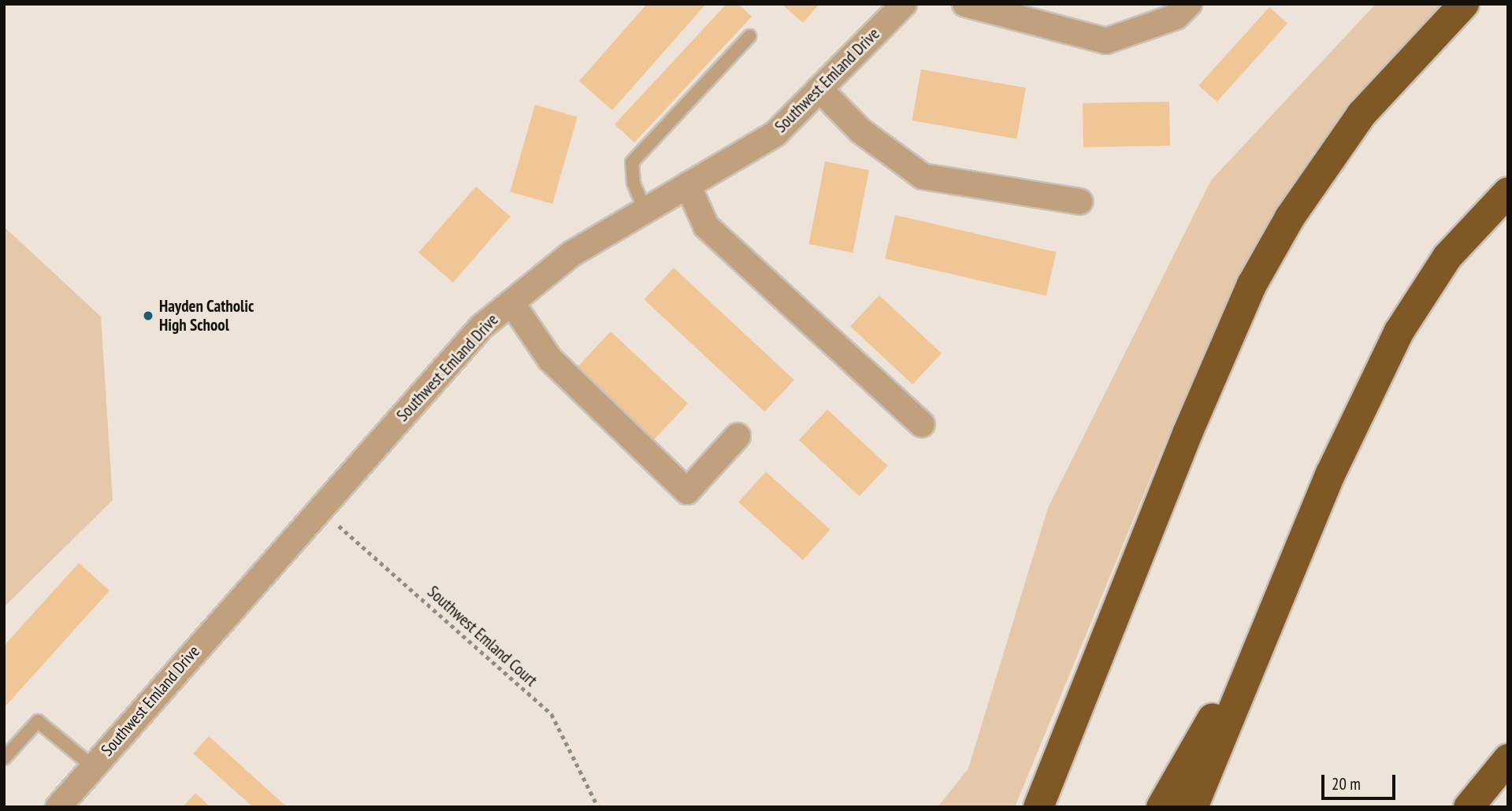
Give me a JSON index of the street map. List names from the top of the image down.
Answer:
{
  "streets": {
    "street": ["Southwest Emland Drive"],
    "path": ["Southwest Emland Court"]
  },
  "crossings": [
    ["Southwest Emland Drive", "Southwest Emland Court"]
  ],
  "places": ["Hayden Catholic High School"],
  "scale_bar": "20 m"
}
